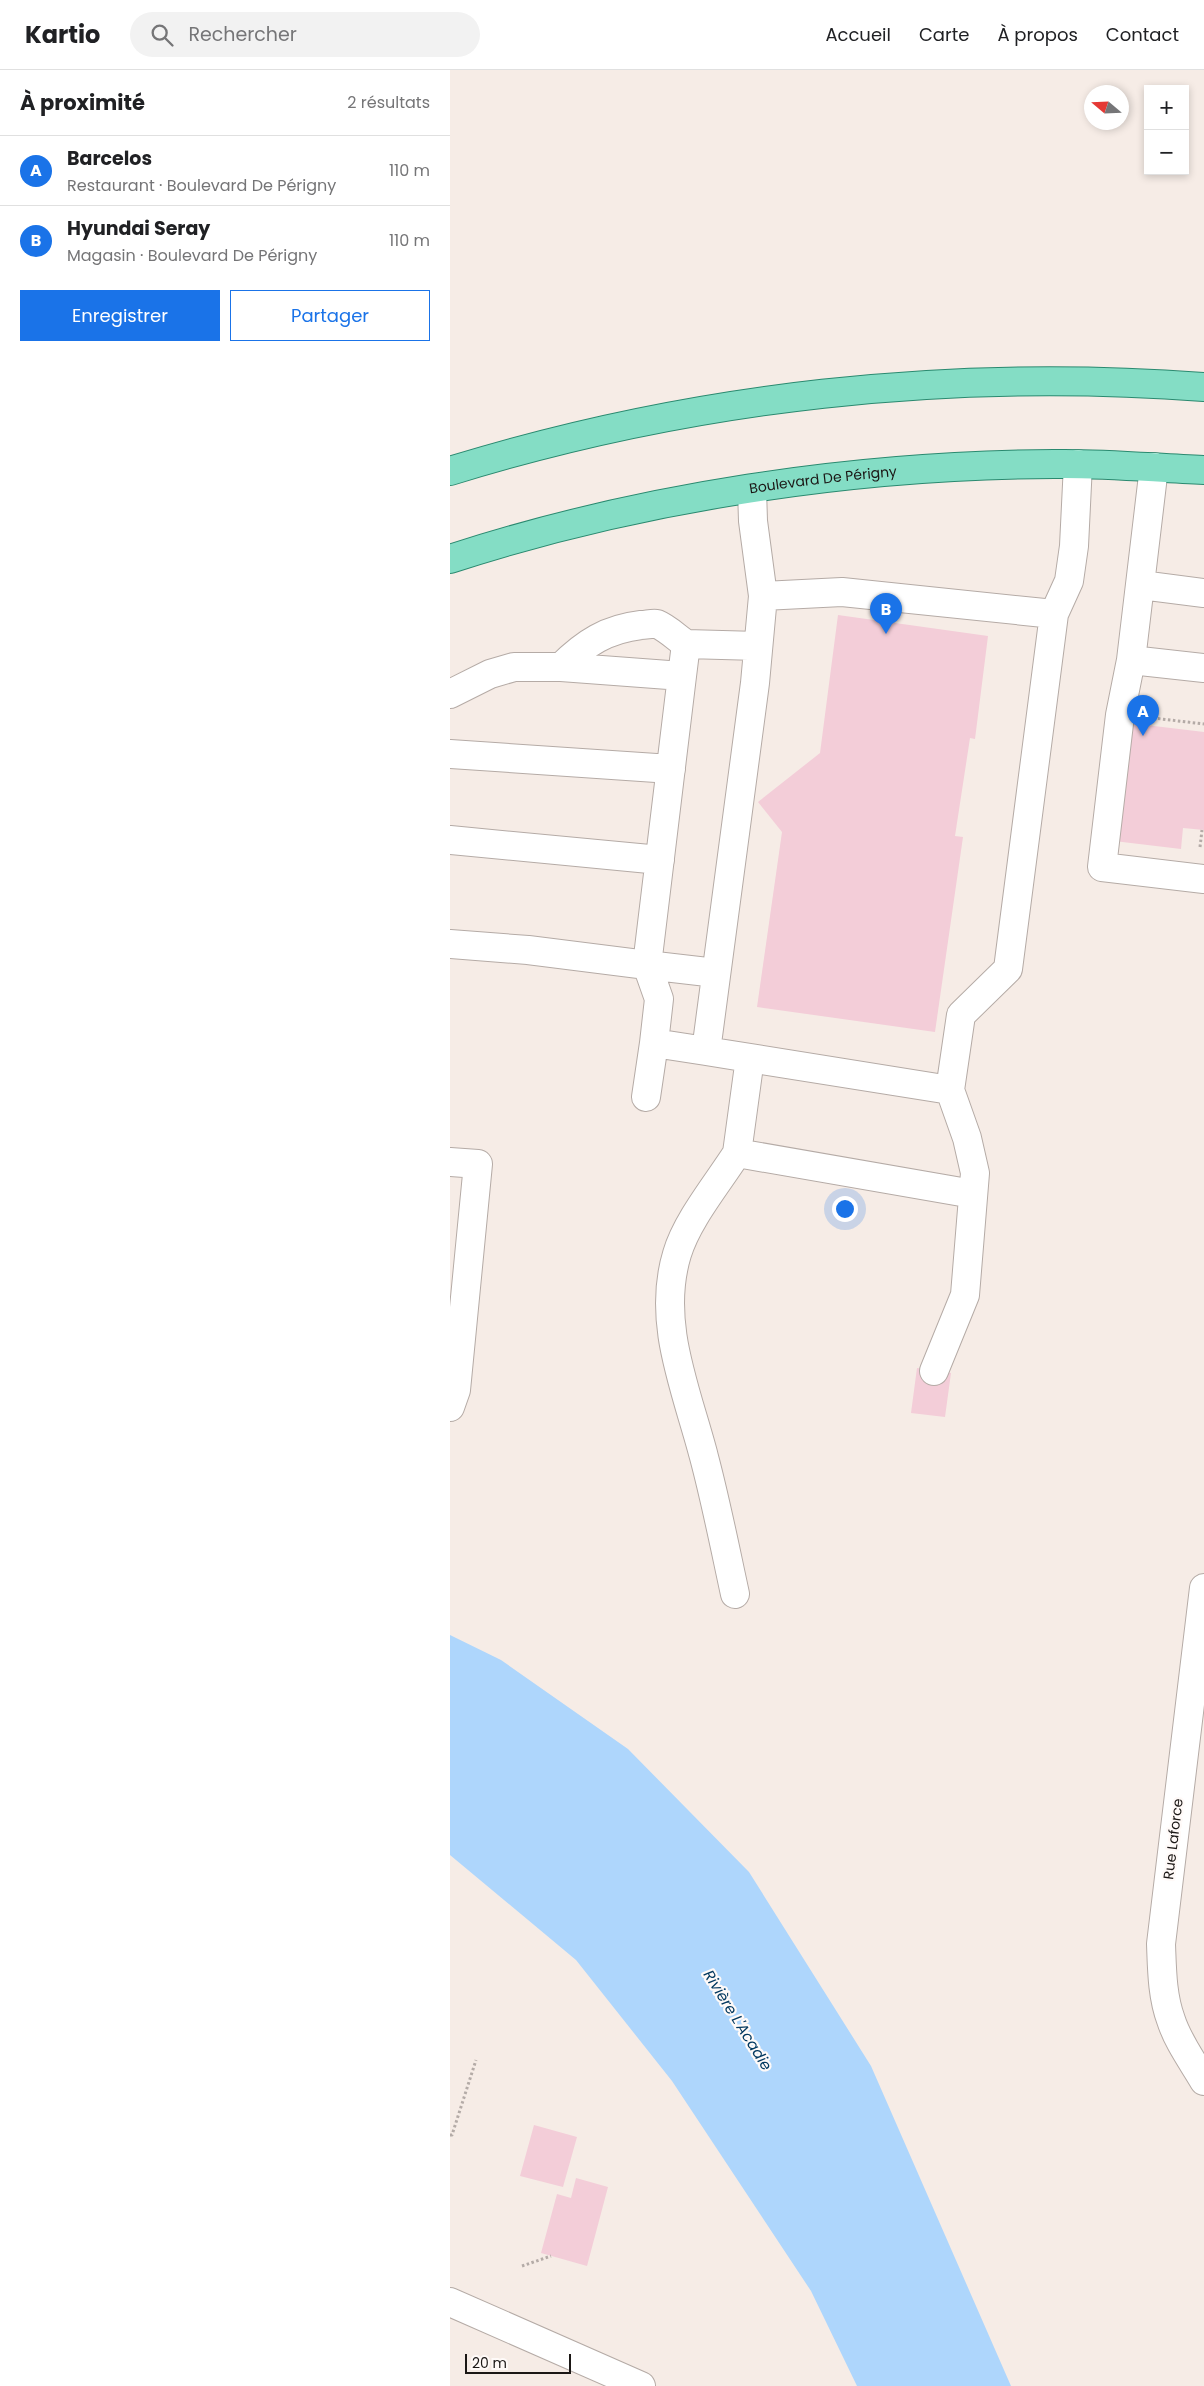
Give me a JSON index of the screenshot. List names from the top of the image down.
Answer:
{
  "streets": {
    "main road": ["Boulevard De Périgny"],
    "street": ["Rue Laforce"]
  },
  "water": ["Rivière L'Acadie"],
  "scale_bar": "20 m",
  "north": "left",
  "page": {
    "header": "Kartio",
    "search": "Rechercher",
    "nav": [
      "Accueil",
      "Carte",
      "À propos",
      "Contact"
    ],
    "heading": ["À proximité", "2 résultats"],
    "map_buttons": ["+", "−"],
    "list": [
      {
        "mark": "A",
        "name": "Barcelos",
        "note": "Restaurant · Boulevard De Périgny",
        "value": "110 m"
      },
      {
        "mark": "B",
        "name": "Hyundai Seray",
        "note": "Magasin · Boulevard De Périgny",
        "value": "110 m"
      }
    ],
    "buttons": ["Enregistrer", "Partager"],
    "pins": ["B", "A"],
    "scale": "20 m"
  }
}
